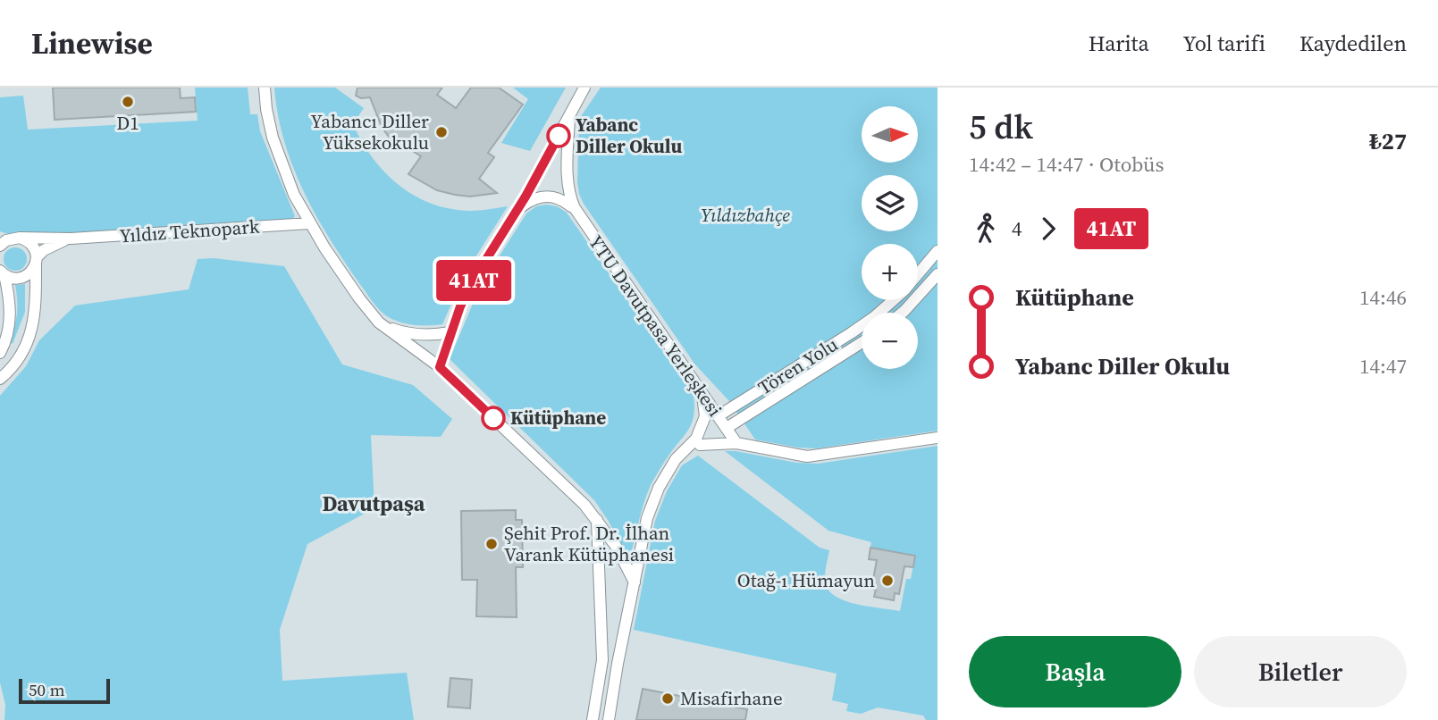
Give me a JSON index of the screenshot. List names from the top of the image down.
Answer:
{
  "streets": {
    "street": ["Yıldız Teknopark", "YTU Davutpasa Yerleşkesi", "Tören Yolu"]
  },
  "crossings": [
    ["YTU Davutpasa Yerleşkesi", "Tören Yolu"]
  ],
  "districts": ["Davutpaşa"],
  "parks": ["Yıldızbahçe"],
  "places": [
    "D1",
    "Yabancı Diller Yüksekokulu",
    "Yabanc Diller Okulu",
    "Kütüphane",
    "Şehit Prof. Dr. İlhan Varank Kütüphanesi",
    "Otağ-ı Hümayun",
    "Misafirhane"
  ],
  "lines": ["bus line 41AT"],
  "scale_bar": "50 m",
  "north": "right",
  "page": {
    "header": "Linewise",
    "nav": ["Harita", "Yol tarifi", "Kaydedilen"],
    "on_map": "41AT",
    "heading": ["5 dk", "14:42 – 14:47 · Otobüs", "₺27"],
    "map_buttons": ["+", "−"],
    "legs": ["4", "41AT"],
    "list": [
      {
        "name": "Kütüphane",
        "value": "14:46"
      },
      {
        "name": "Yabanc Diller Okulu",
        "value": "14:47"
      }
    ],
    "buttons": ["Başla", "Biletler"],
    "scale": "50 m"
  }
}
